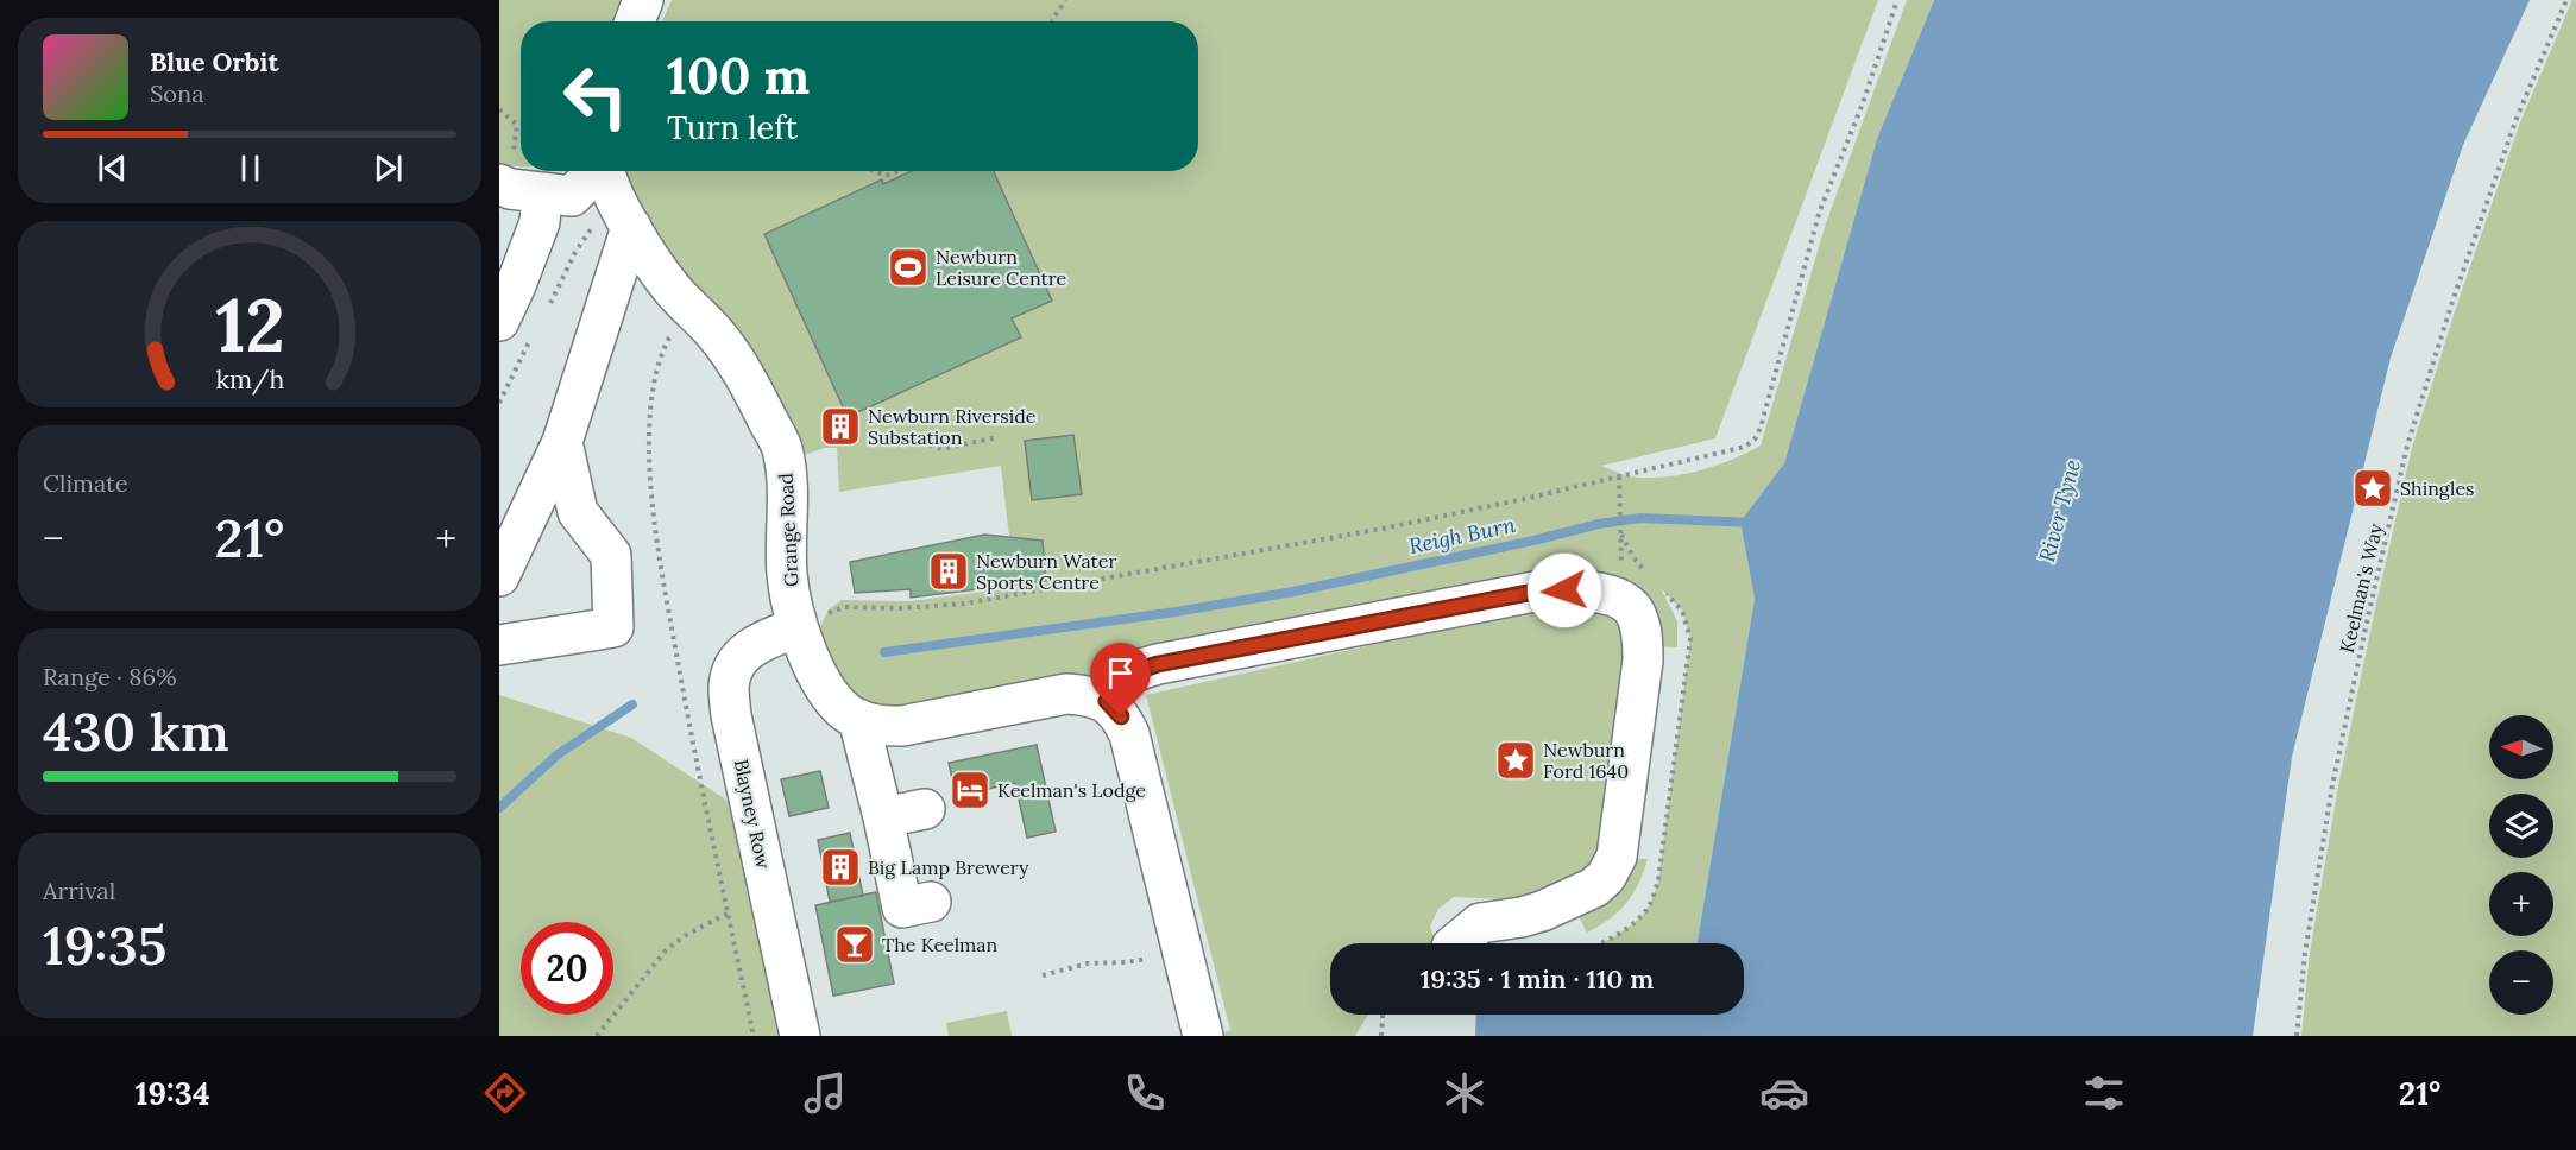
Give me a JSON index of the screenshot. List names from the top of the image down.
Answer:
{
  "streets": {
    "street": ["Grange Road", "Blayney Row"],
    "path": ["Keelman's Way"]
  },
  "crossings": [
    ["Grange Road", "Blayney Row"]
  ],
  "water": ["River Tyne", "Reigh Burn"],
  "places": {
    "sports": ["Newburn Leisure Centre"],
    "building": ["Newburn Riverside Substation", "Newburn Water Sports Centre", "Big Lamp Brewery"],
    "place": ["Shingles", "Newburn Ford 1640"],
    "hotel": ["Keelman's Lodge"],
    "bar": ["The Keelman"]
  },
  "north": "left",
  "page": {
    "turn": ["100 m", "Turn left"],
    "song": ["Blue Orbit", "Sona"],
    "tile": [
      "Climate",
      ["Range · 86%", "430 km"],
      ["Arrival", "19:35"]
    ],
    "heat": ["−", "21°", "+"],
    "map_buttons": ["+", "−"],
    "limit": "20",
    "trip": "19:35 · 1 min · 110 m",
    "tabs": ["19:34", "21°"],
    "gauge": ["12", "km/h"]
  }
}
